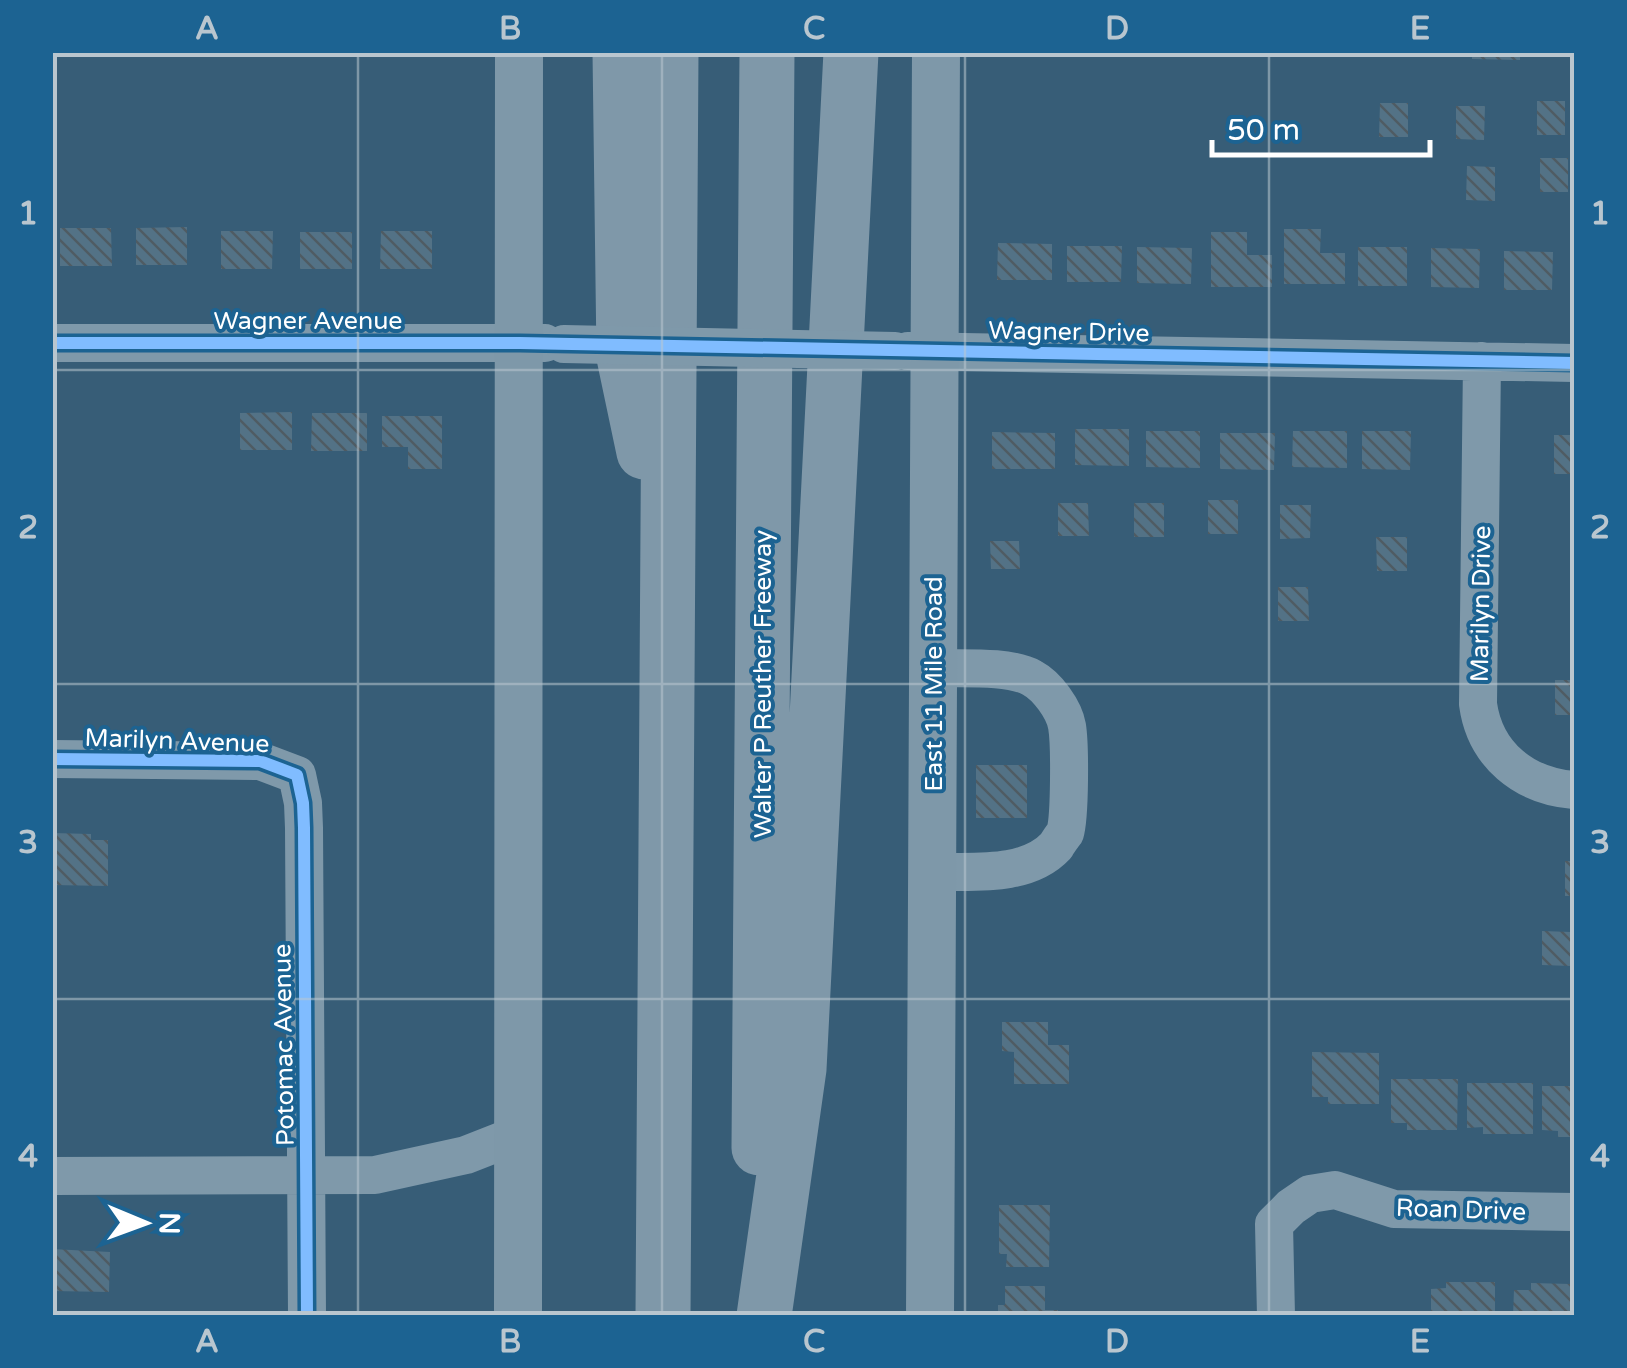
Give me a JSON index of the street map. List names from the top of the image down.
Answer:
{
  "streets": {
    "highway": ["Walter P Reuther Freeway"],
    "main road": ["East 11 Mile Road"],
    "street": [
      "Wagner Avenue",
      "Wagner Drive",
      "Marilyn Drive",
      "Marilyn Avenue",
      "Potomac Avenue",
      "Roan Drive"
    ]
  },
  "crossings": [
    ["Wagner Avenue", "Wagner Drive"],
    ["Wagner Drive", "Marilyn Drive"],
    ["Wagner Drive", "East 11 Mile Road"],
    ["Marilyn Avenue", "Potomac Avenue"]
  ],
  "scale_bar": "50 m",
  "north": "right",
  "grid": {
    "columns": [
      "A",
      "B",
      "C",
      "D",
      "E"
    ],
    "rows": [
      "1",
      "2",
      "3",
      "4"
    ]
  }
}
